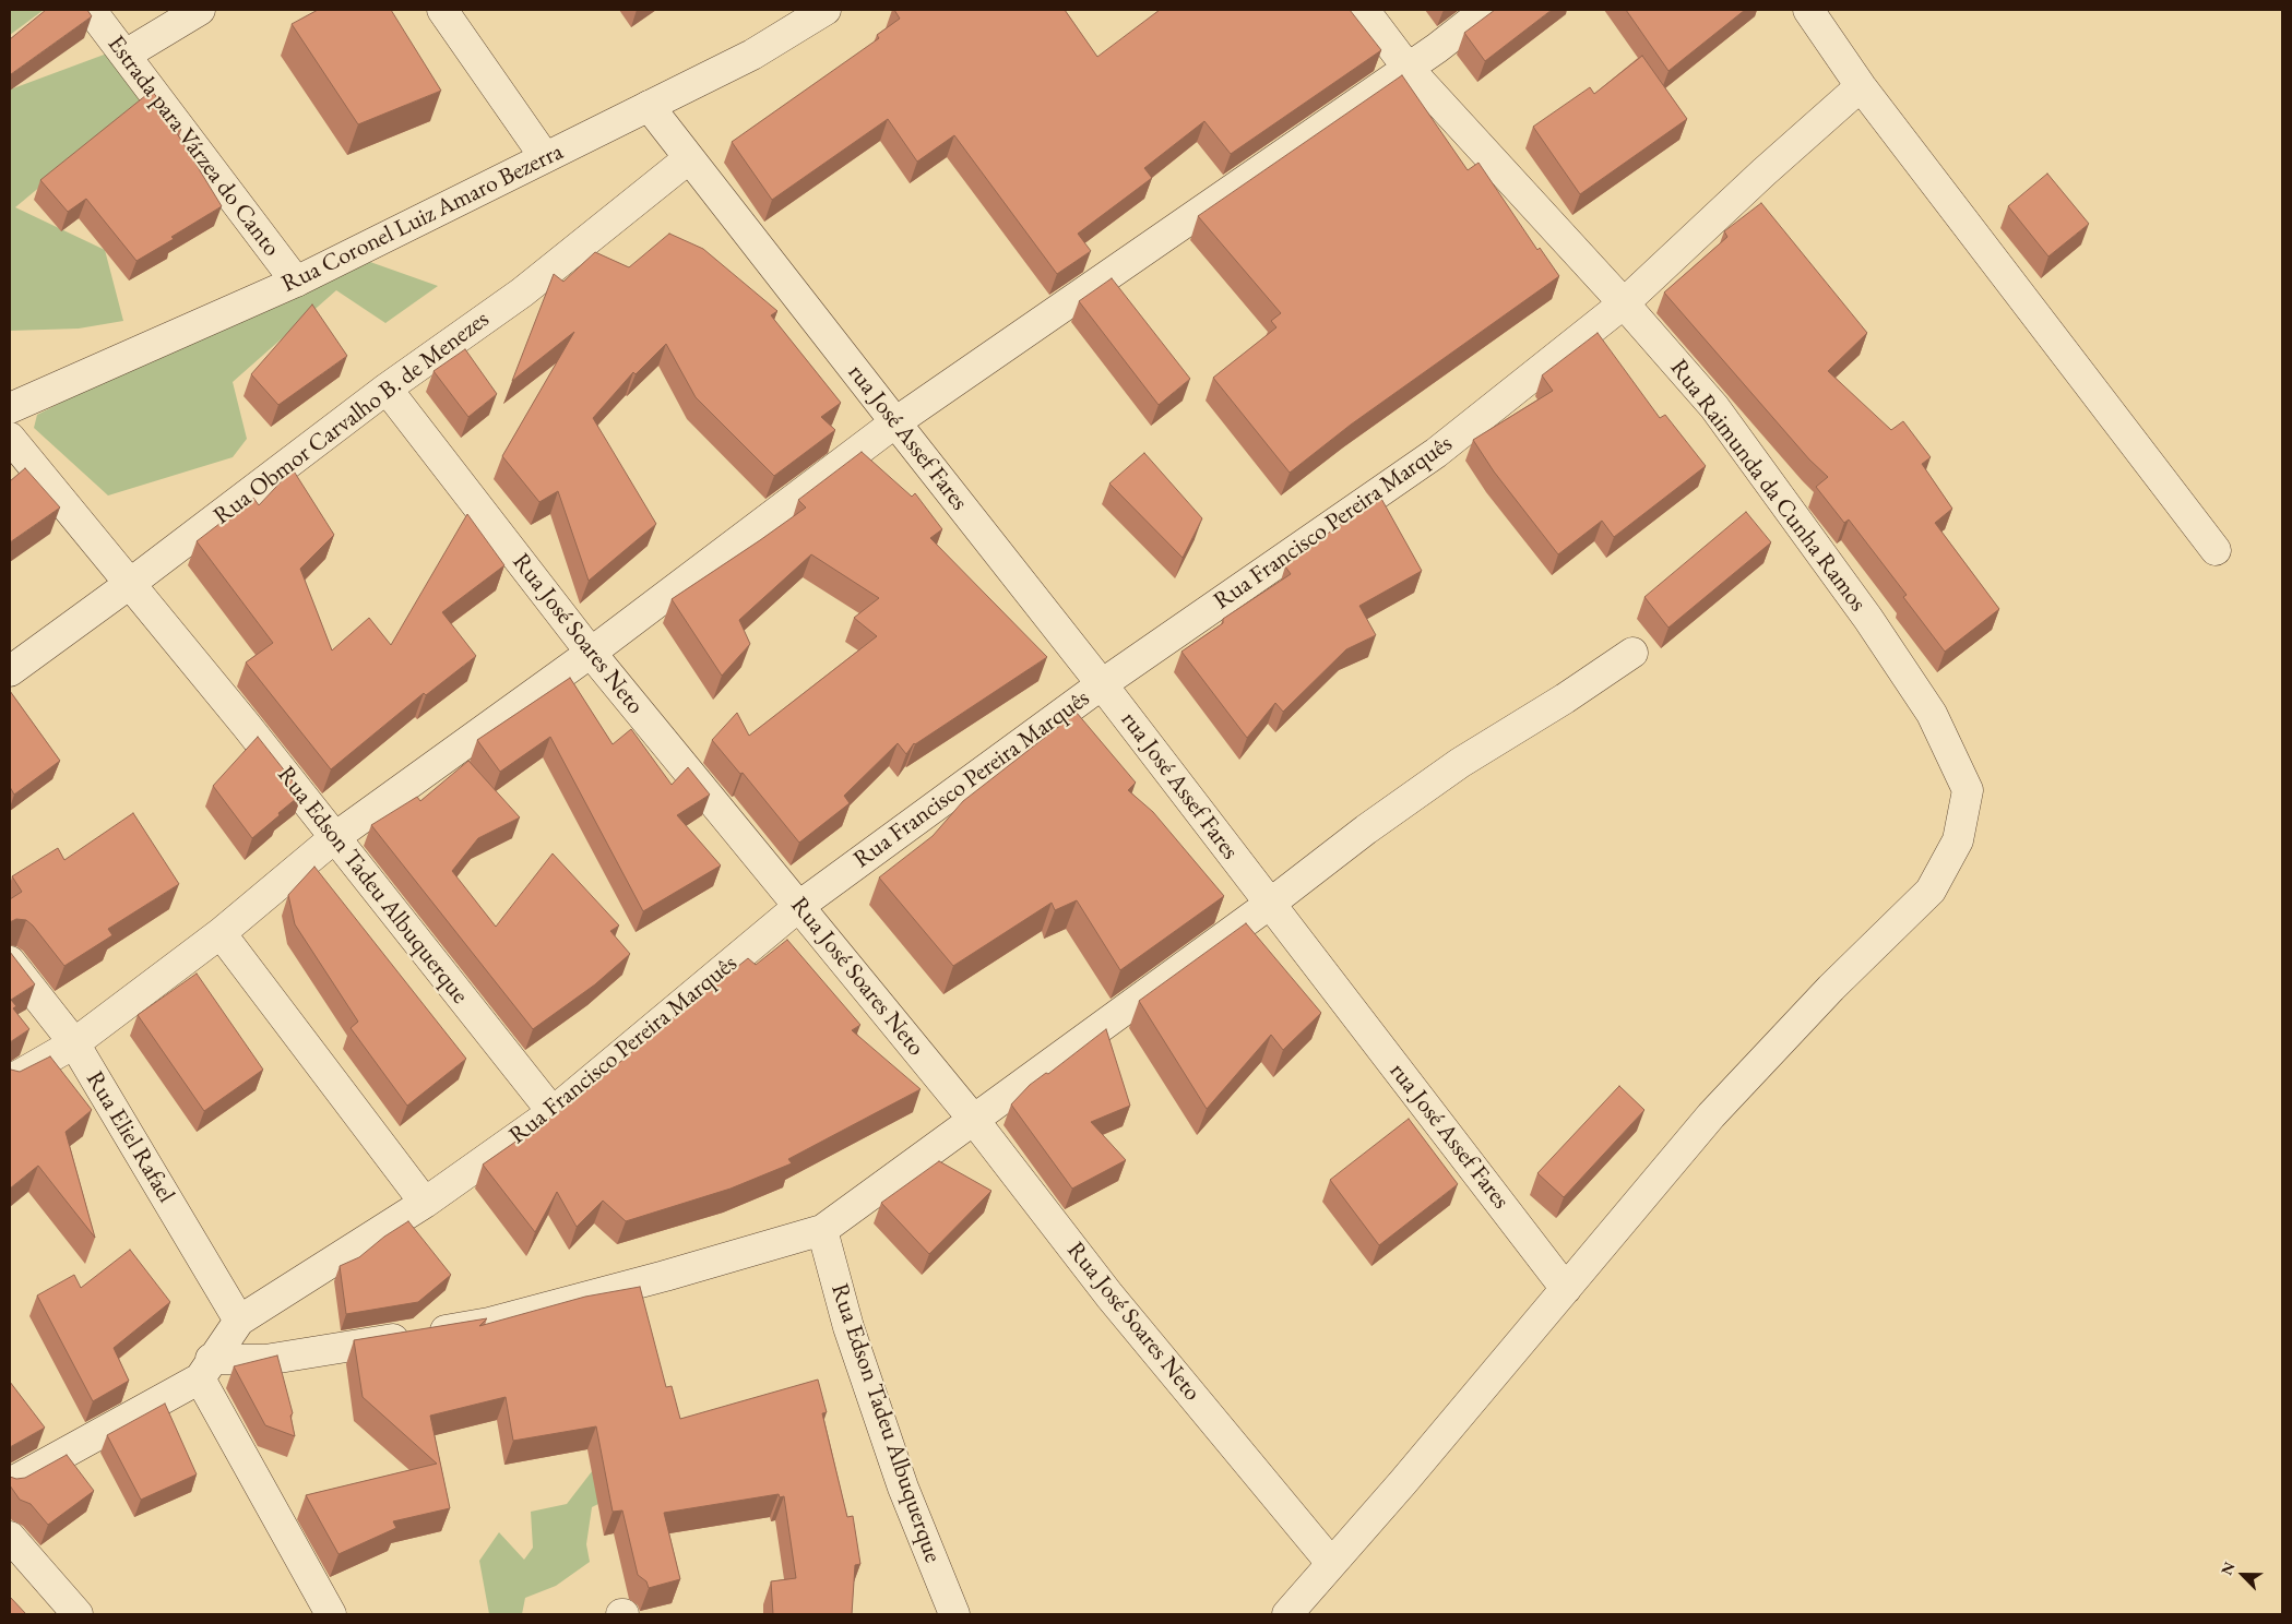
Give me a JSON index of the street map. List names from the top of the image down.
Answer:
{
  "streets": {
    "street": [
      "Estrada para Várzea do Canto",
      "Rua Coronel Luiz Amaro Bezerra",
      "Rua Obmor Carvalho B. de Menezes",
      "rua José Assef Fares",
      "Rua Raimunda da Cunha Ramos",
      "Rua Francisco Pereira Marquês",
      "Rua José Soares Neto",
      "Rua Edson Tadeu Albuquerque",
      "Rua Eliel Rafael"
    ]
  },
  "crossings": [
    ["Estrada para Várzea do Canto", "Rua Coronel Luiz Amaro Bezerra"],
    ["Rua Coronel Luiz Amaro Bezerra", "rua José Assef Fares"],
    ["Rua Obmor Carvalho B. de Menezes", "rua José Assef Fares"],
    ["Rua Obmor Carvalho B. de Menezes", "Rua José Soares Neto"],
    ["Rua Obmor Carvalho B. de Menezes", "Rua Edson Tadeu Albuquerque"],
    ["rua José Assef Fares", "Rua Raimunda da Cunha Ramos"],
    ["rua José Assef Fares", "Rua Francisco Pereira Marquês"],
    ["Rua Raimunda da Cunha Ramos", "Rua Francisco Pereira Marquês"],
    ["Rua Raimunda da Cunha Ramos", "Rua José Soares Neto"],
    ["Rua Francisco Pereira Marquês", "Rua José Soares Neto"],
    ["Rua Francisco Pereira Marquês", "Rua Edson Tadeu Albuquerque"],
    ["Rua Francisco Pereira Marquês", "Rua Eliel Rafael"]
  ],
  "north": "top left"
}
